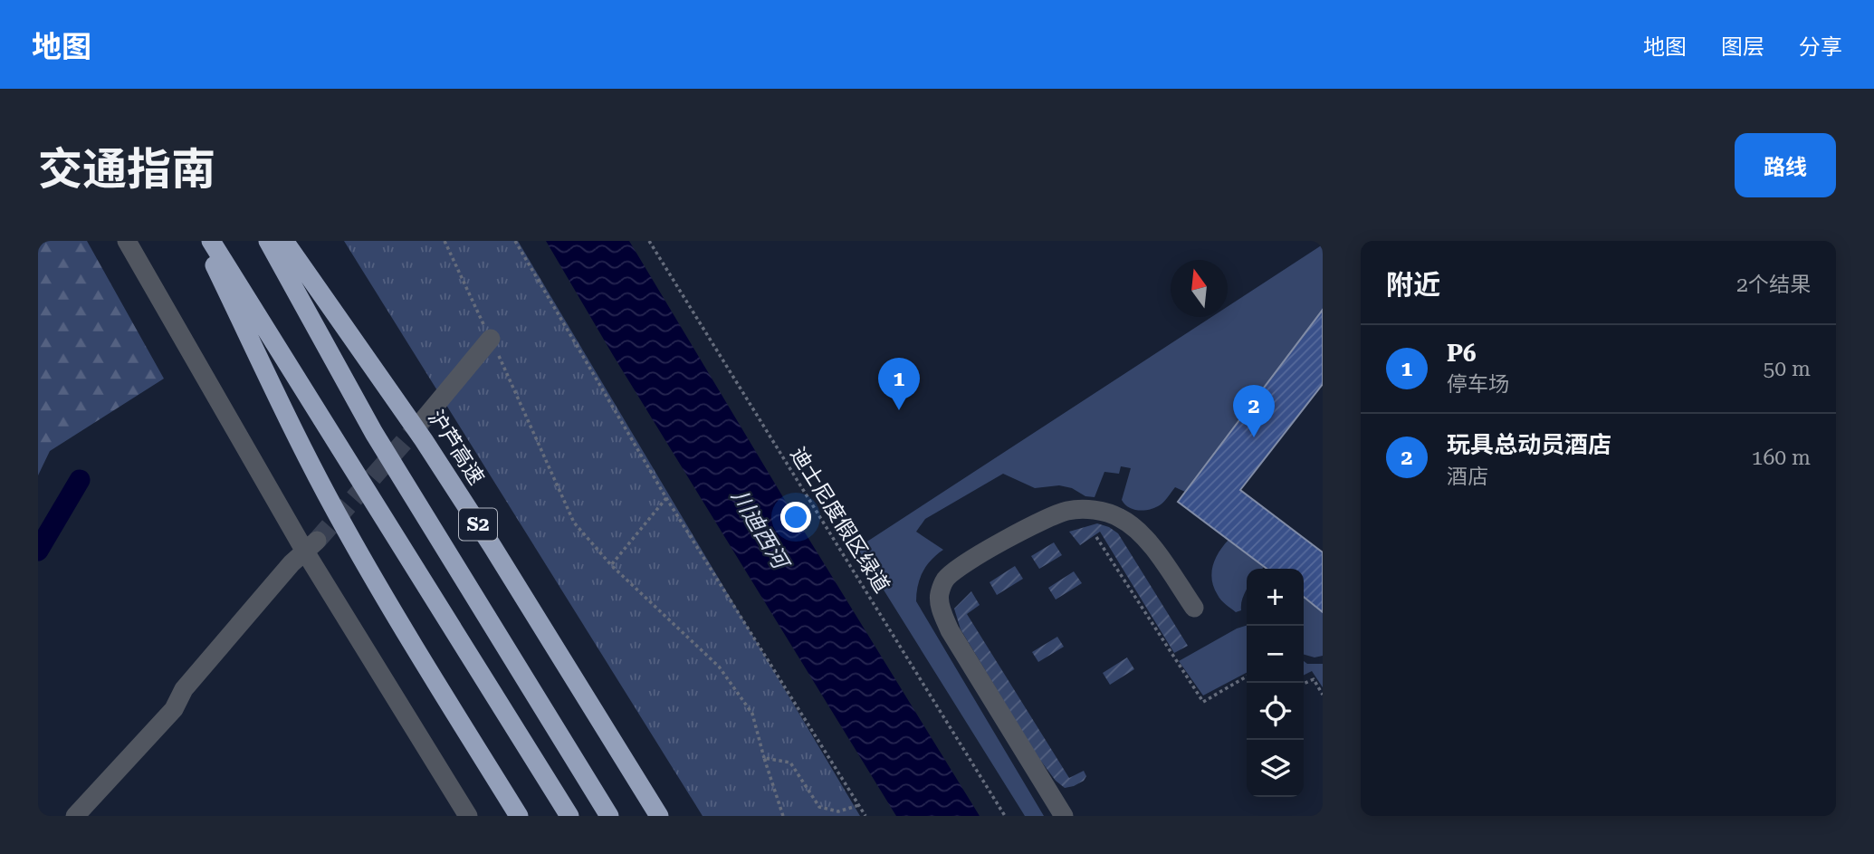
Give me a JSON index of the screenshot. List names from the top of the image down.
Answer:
{
  "streets": {
    "highway": ["沪芦高速", "S2"],
    "path": ["迪士尼度假区绿道"]
  },
  "water": ["川迪西河"],
  "north": "top",
  "page": {
    "header": "地图",
    "nav": ["地图", "图层", "分享"],
    "title": "交通指南",
    "buttons": "路线",
    "heading": ["附近", "2个结果"],
    "list": [
      {
        "mark": "1",
        "name": "P6",
        "note": "停车场",
        "value": "50 m"
      },
      {
        "mark": "2",
        "name": "玩具总动员酒店",
        "note": "酒店",
        "value": "160 m"
      }
    ],
    "pins": ["1", "2"],
    "map_buttons": ["+", "−"]
  }
}
